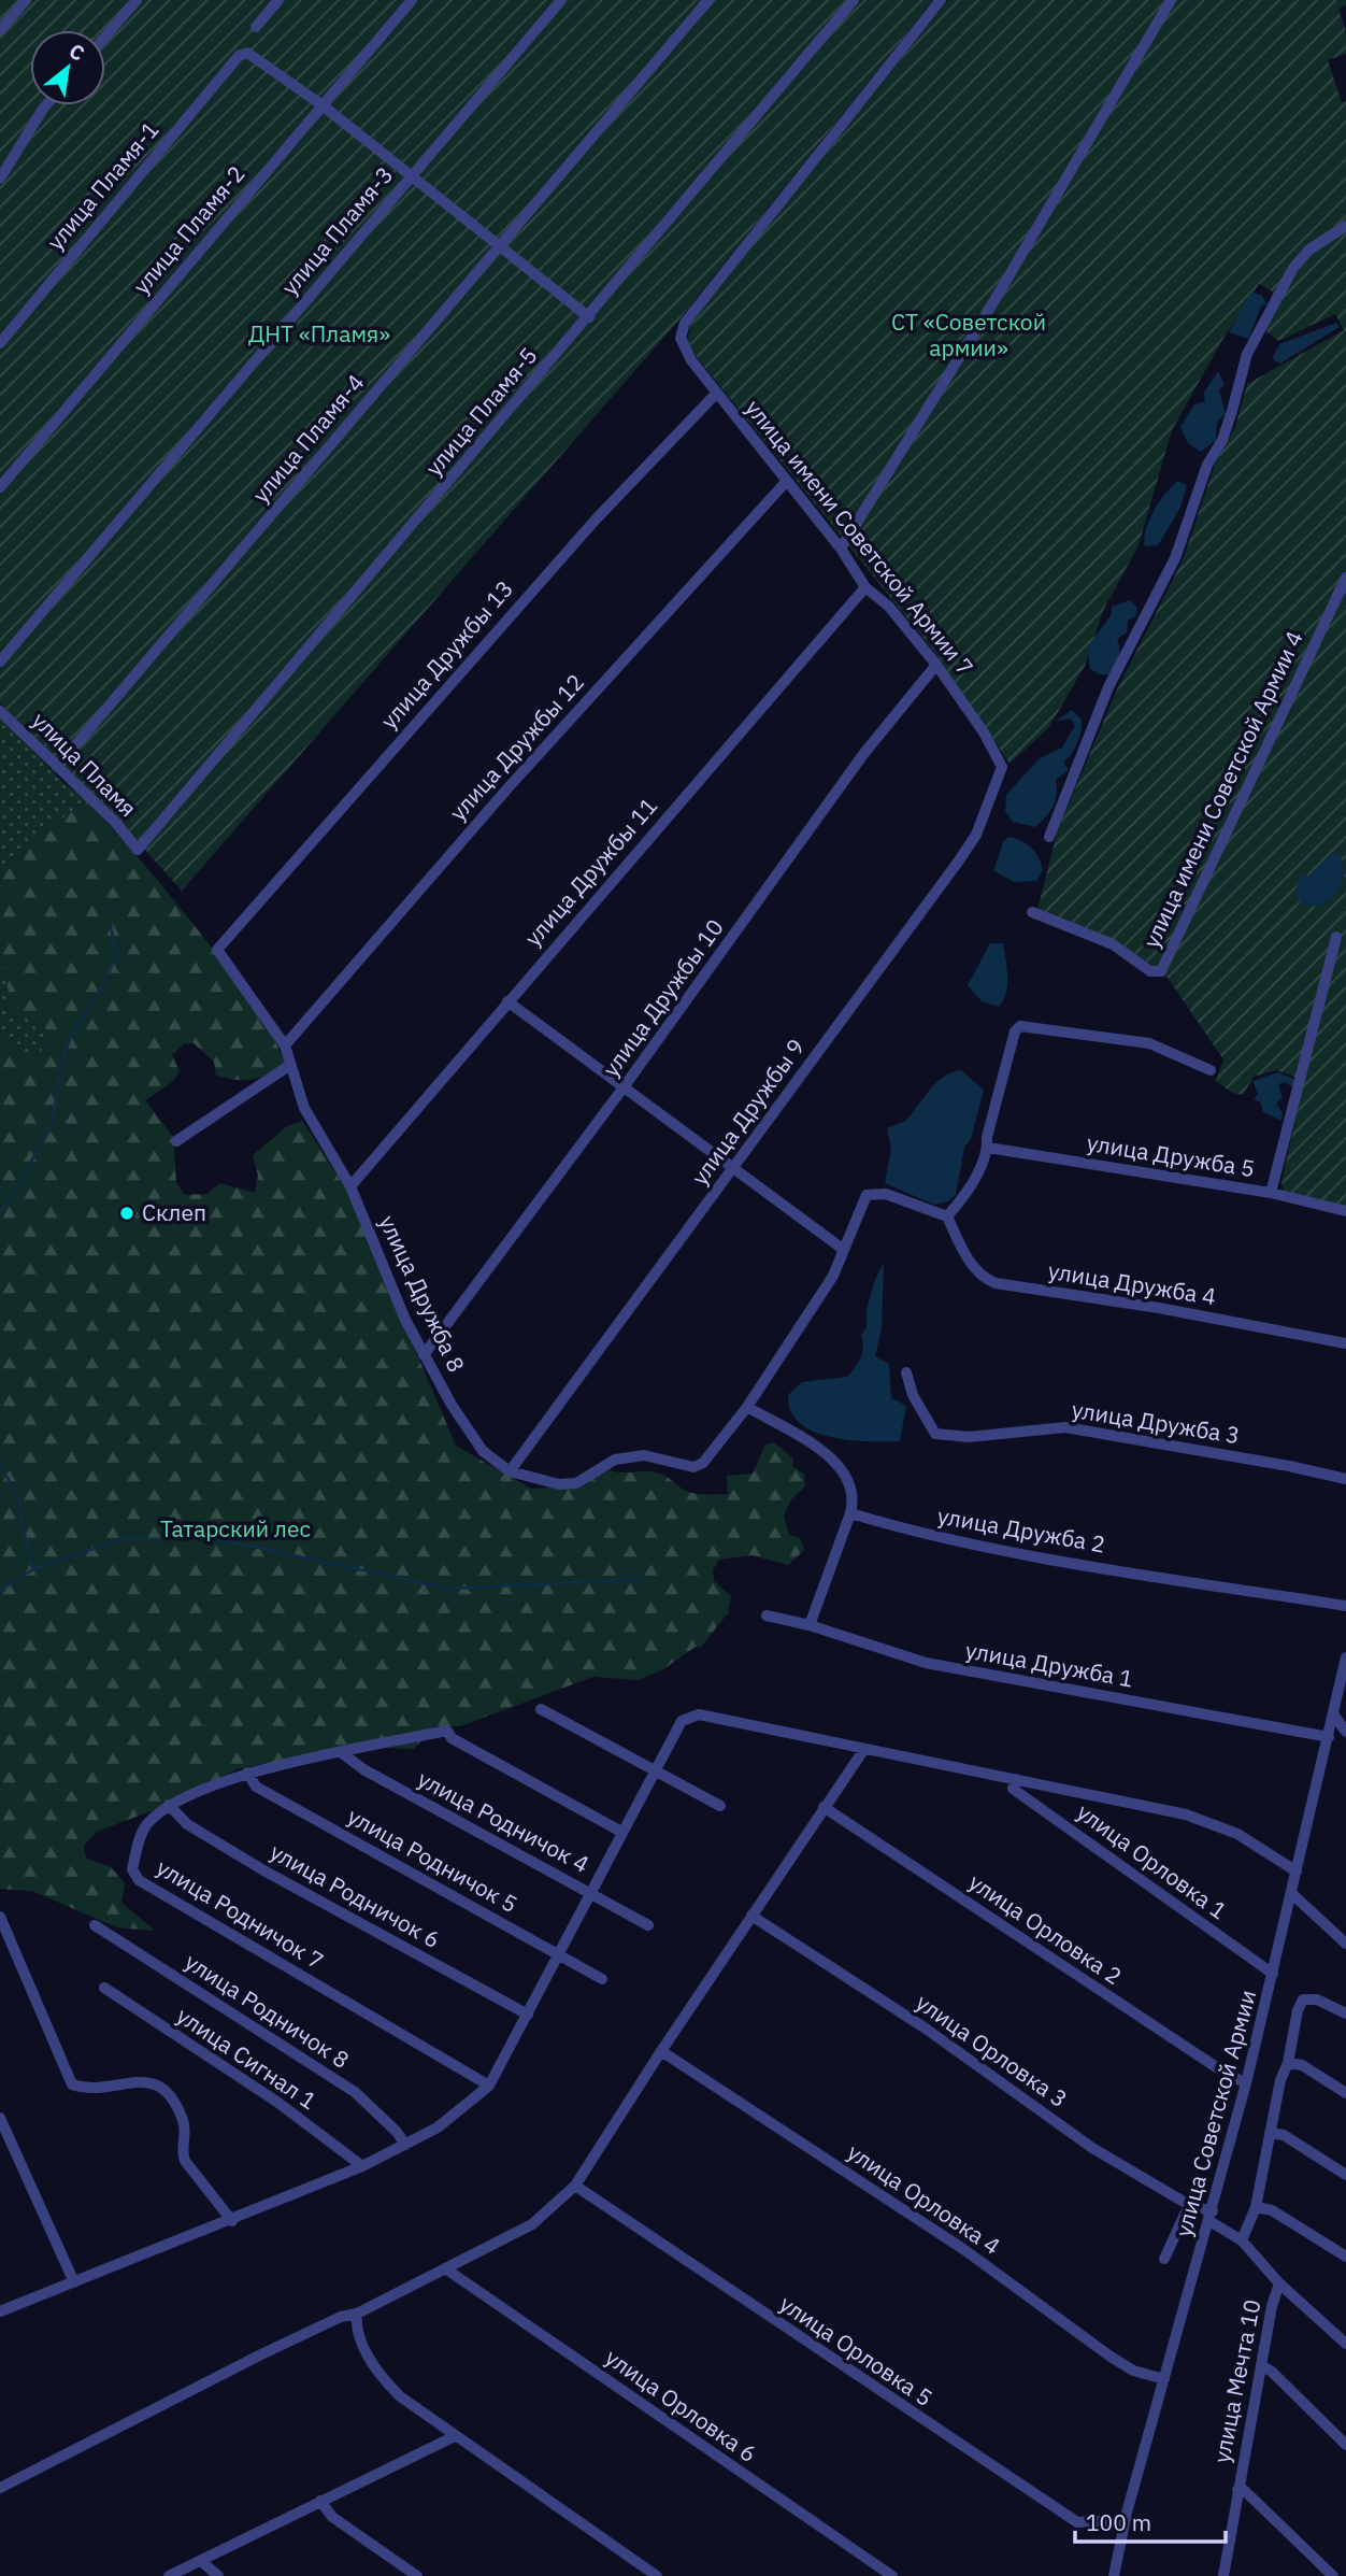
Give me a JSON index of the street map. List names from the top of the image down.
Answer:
{
  "streets": {
    "street": [
      "улица Пламя-1",
      "улица Пламя-2",
      "улица Пламя-3",
      "улица Пламя-5",
      "улица Пламя-4",
      "улица имени Советской Армии 7",
      "улица Дружбы 13",
      "улица Дружбы 12",
      "улица Пламя",
      "улица имени Советской Армии 4",
      "улица Дружбы 11",
      "улица Дружбы 10",
      "улица Дружбы 9",
      "улица Дружба 5",
      "улица Дружба 4",
      "улица Дружба 8",
      "улица Дружба 3",
      "улица Дружба 2",
      "улица Дружба 1",
      "улица Родничок 4",
      "улица Родничок 5",
      "улица Орловка 1",
      "улица Родничок 6",
      "улица Родничок 7",
      "улица Орловка 2",
      "улица Родничок 8",
      "улица Орловка 3",
      "улица Сигнал 1",
      "улица Советской Армии",
      "улица Орловка 4",
      "улица Орловка 5",
      "улица Мечта 10",
      "улица Орловка 6"
    ]
  },
  "crossings": [
    ["улица Пламя-1", "улица Пламя-2"],
    ["улица Пламя-5", "улица Пламя"],
    ["улица Пламя-4", "улица Пламя"],
    ["улица имени Советской Армии 7", "улица Дружбы 13"],
    ["улица имени Советской Армии 7", "улица Дружбы 12"],
    ["улица имени Советской Армии 7", "улица Дружбы 11"],
    ["улица имени Советской Армии 7", "улица Дружбы 10"],
    ["улица имени Советской Армии 7", "улица Дружбы 9"],
    ["улица Дружбы 13", "улица Дружба 8"],
    ["улица Дружбы 12", "улица Дружба 8"],
    ["улица Дружбы 11", "улица Дружба 8"],
    ["улица Дружбы 10", "улица Дружба 8"],
    ["улица Дружбы 9", "улица Дружба 8"],
    ["улица Дружба 4", "улица Дружба 8"],
    ["улица Дружба 1", "улица Советской Армии"],
    ["улица Родничок 4", "улица Родничок 7"],
    ["улица Родничок 5", "улица Родничок 7"],
    ["улица Орловка 1", "улица Советской Армии"],
    ["улица Родничок 6", "улица Родничок 7"],
    ["улица Орловка 2", "улица Советской Армии"],
    ["улица Орловка 3", "улица Советской Армии"],
    ["улица Орловка 3", "улица Мечта 10"],
    ["улица Советской Армии", "улица Орловка 4"],
    ["улица Советской Армии", "улица Орловка 5"]
  ],
  "parks": ["СТ «Советской армии»", "ДНТ «Пламя»", "Татарский лес"],
  "places": ["Склеп"],
  "scale_bar": "100 m",
  "north": "top right"
}
